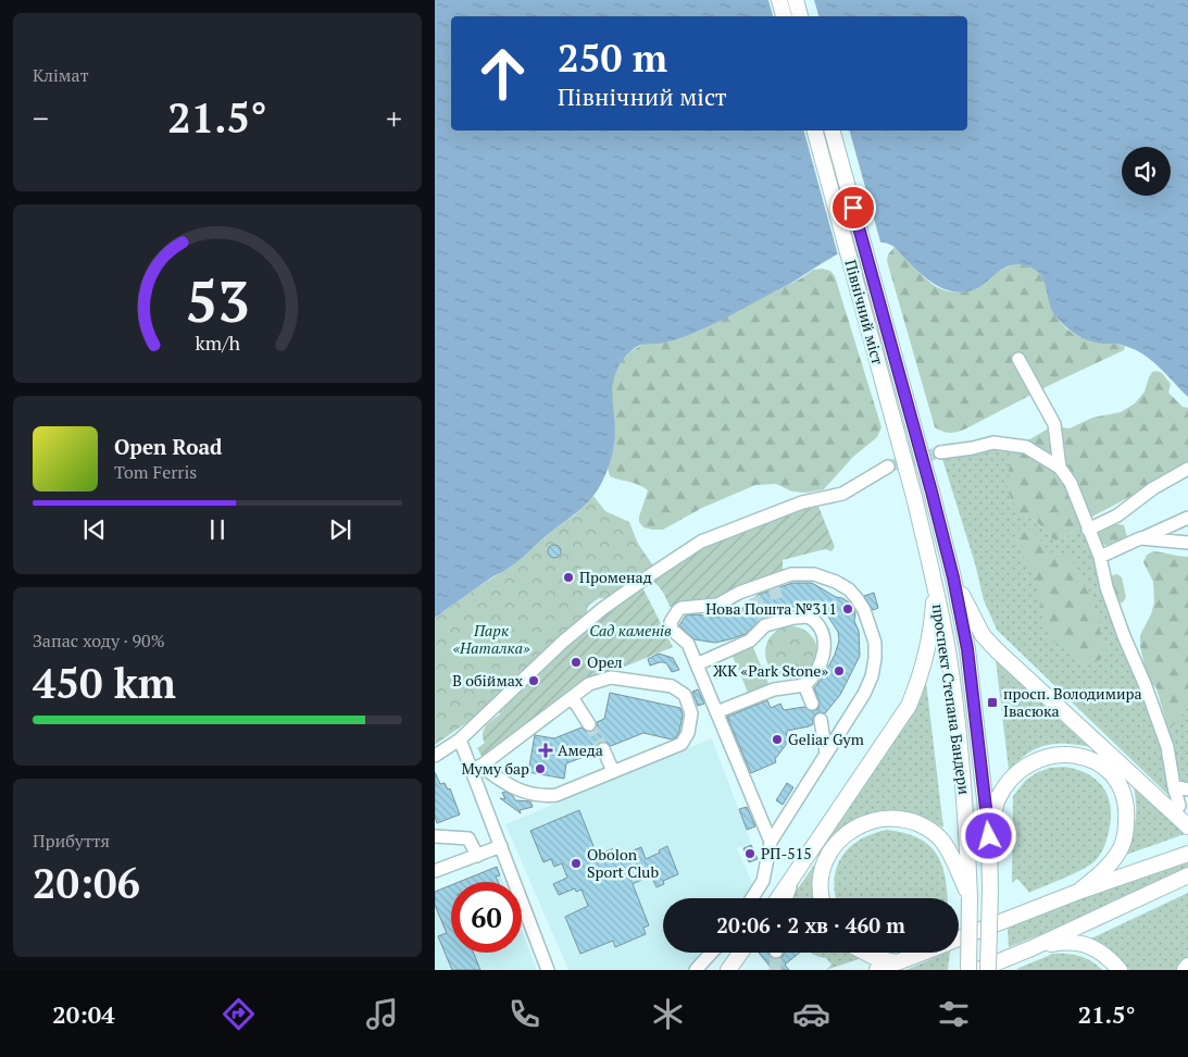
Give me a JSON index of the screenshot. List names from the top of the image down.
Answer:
{
  "streets": {
    "main road": ["Північний міст", "проспект Степана Бандери"]
  },
  "crossings": [
    ["Північний міст", "проспект Степана Бандери"]
  ],
  "parks": ["Парк «Наталка»", "Сад каменів"],
  "places": {
    "other": [
      "Променад",
      "Нова Пошта №311",
      "Орел",
      "ЖК «Park Stone»",
      "В обіймах",
      "Geliar Gym",
      "Муму бар",
      "РП-515",
      "Obolon Sport Club"
    ],
    "transit": ["просп. Володимира Івасюка"],
    "health": ["Амеда"]
  },
  "page": {
    "tile": [
      "Клімат",
      ["Запас ходу · 90%", "450 km"],
      ["Прибуття", "20:06"]
    ],
    "turn": ["250 m", "Північний міст"],
    "heat": ["−", "21.5°", "+"],
    "song": ["Open Road", "Tom Ferris"],
    "limit": "60",
    "trip": "20:06 · 2 хв · 460 m",
    "tabs": ["20:04", "21.5°"],
    "gauge": ["53", "km/h"]
  }
}
